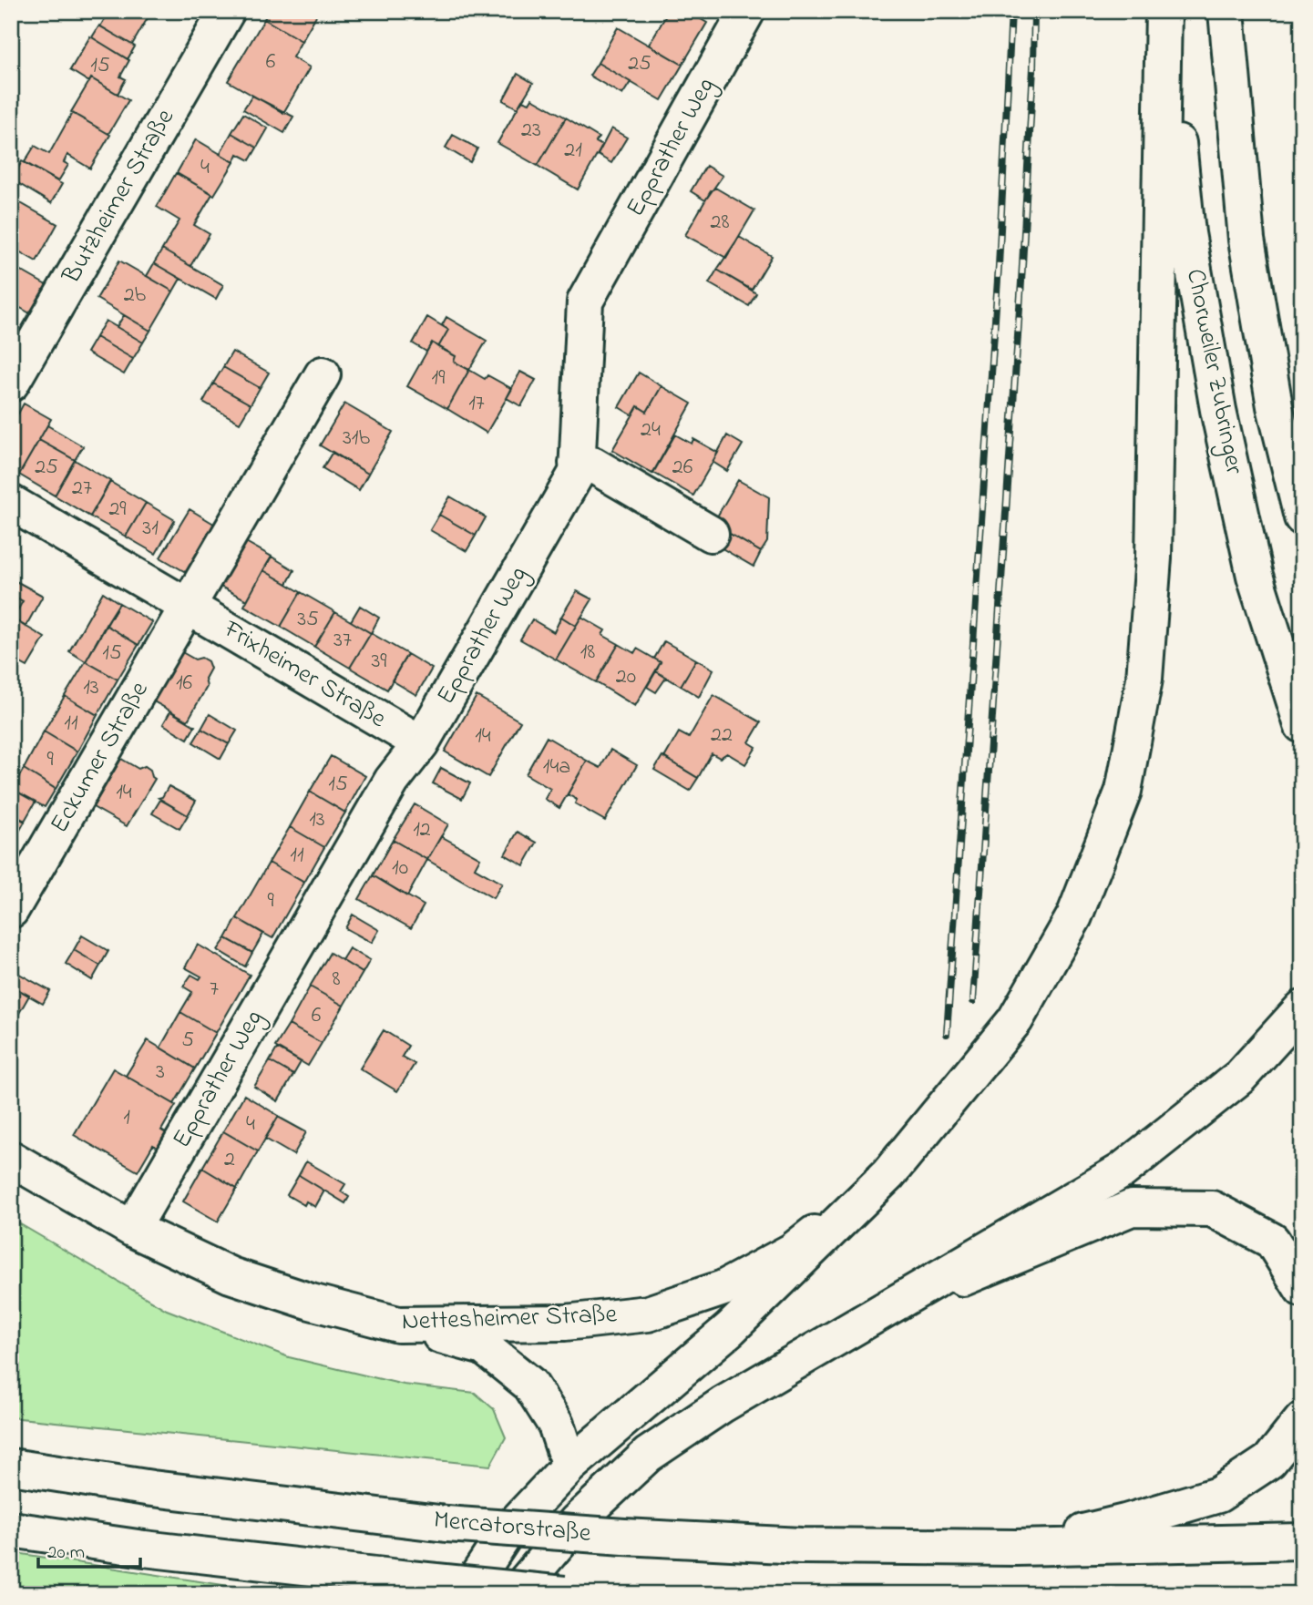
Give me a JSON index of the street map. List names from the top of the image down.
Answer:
{
  "streets": {
    "main road": [
      "Epprather Weg",
      "Butzheimer Straße",
      "Chorweiler Zubringer",
      "Frixheimer Straße",
      "Eckumer Straße",
      "Nettesheimer Straße",
      "Mercatorstraße"
    ]
  },
  "crossings": [
    ["Epprather Weg", "Frixheimer Straße"],
    ["Epprather Weg", "Nettesheimer Straße"],
    ["Frixheimer Straße", "Eckumer Straße"]
  ],
  "house_numbers": [
    "6",
    "25",
    "15",
    "23",
    "21",
    "4",
    "28",
    "2b",
    "19",
    "17",
    "24",
    "31b",
    "25",
    "26",
    "27",
    "29",
    "31",
    "35",
    "37",
    "18",
    "15",
    "39",
    "20",
    "16",
    "13",
    "11",
    "22",
    "14",
    "9",
    "14a",
    "15",
    "14",
    "13",
    "12",
    "11",
    "10",
    "9",
    "8",
    "7",
    "6",
    "5",
    "3",
    "1",
    "4",
    "2"
  ],
  "scale_bar": "20 m"
}
